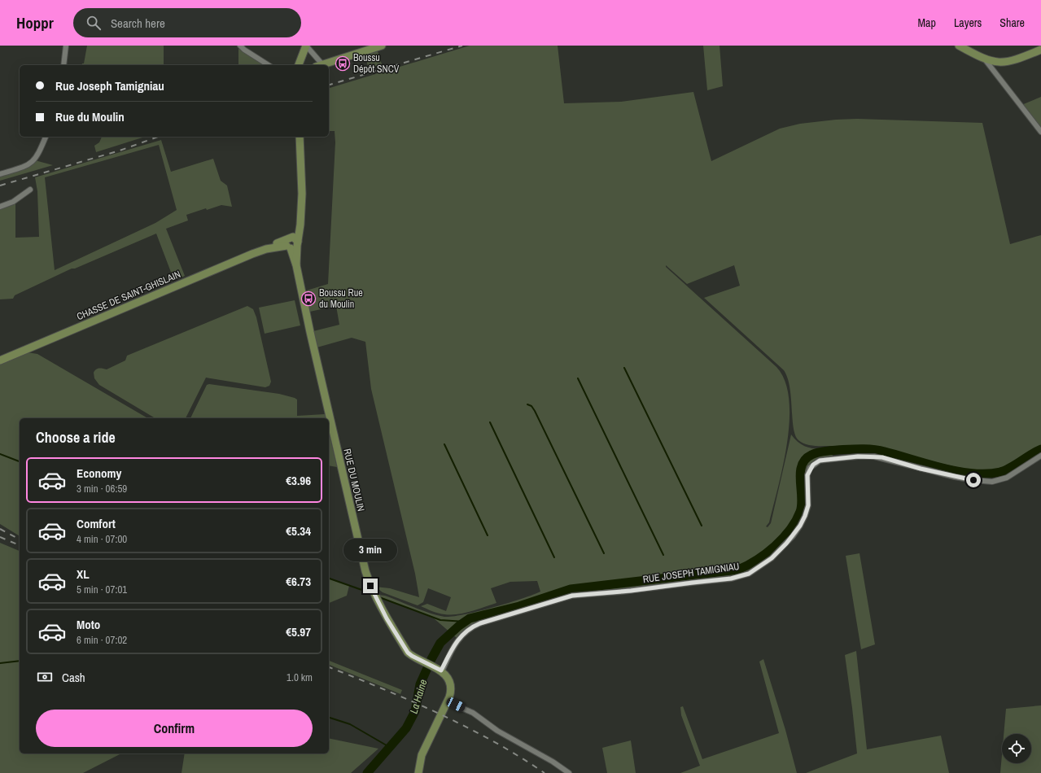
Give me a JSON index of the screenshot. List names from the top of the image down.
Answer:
{
  "streets": {
    "street": ["CHASSE DE SAINT-GHISLAIN", "RUE DU MOULIN", "RUE JOSEPH TAMIGNIAU"]
  },
  "crossings": [
    ["CHASSE DE SAINT-GHISLAIN", "RUE DU MOULIN"],
    ["RUE DU MOULIN", "RUE JOSEPH TAMIGNIAU"]
  ],
  "water": ["La Haine"],
  "places": {
    "bus stop": ["Boussu Dépôt SNCV", "Boussu Rue du Moulin"]
  },
  "page": {
    "header": "Hoppr",
    "search": "Search here",
    "nav": ["Map", "Layers", "Share"],
    "banner": ["Rue Joseph Tamigniau", "Rue du Moulin"],
    "heading": "Choose a ride",
    "list": [
      {
        "name": "Economy",
        "note": "3 min · 06:59",
        "value": "€3.96"
      },
      {
        "name": "Comfort",
        "note": "4 min · 07:00",
        "value": "€5.34"
      },
      {
        "name": "XL",
        "note": "5 min · 07:01",
        "value": "€6.73"
      },
      {
        "name": "Moto",
        "note": "6 min · 07:02",
        "value": "€5.97"
      }
    ],
    "bubble": "3 min",
    "pay": ["Cash", "1.0 km"],
    "buttons": "Confirm"
  }
}
